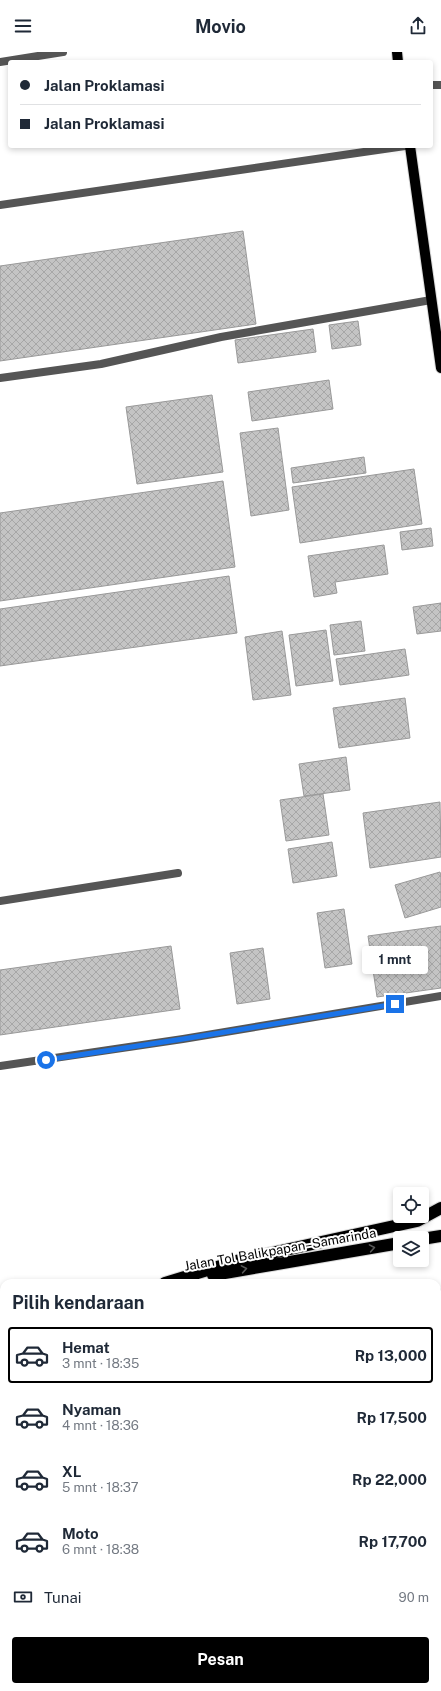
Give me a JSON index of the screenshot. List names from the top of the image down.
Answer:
{
  "streets": {
    "highway": ["Jalan Tol Balikpapan–Samarinda"]
  },
  "page": {
    "header": "Movio",
    "banner": ["Jalan Proklamasi", "Jalan Proklamasi"],
    "bubble": "1 mnt",
    "heading": "Pilih kendaraan",
    "list": [
      {
        "name": "Hemat",
        "note": "3 mnt · 18:35",
        "value": "Rp 13,000"
      },
      {
        "name": "Nyaman",
        "note": "4 mnt · 18:36",
        "value": "Rp 17,500"
      },
      {
        "name": "XL",
        "note": "5 mnt · 18:37",
        "value": "Rp 22,000"
      },
      {
        "name": "Moto",
        "note": "6 mnt · 18:38",
        "value": "Rp 17,700"
      }
    ],
    "pay": ["Tunai", "90 m"],
    "buttons": "Pesan"
  }
}
